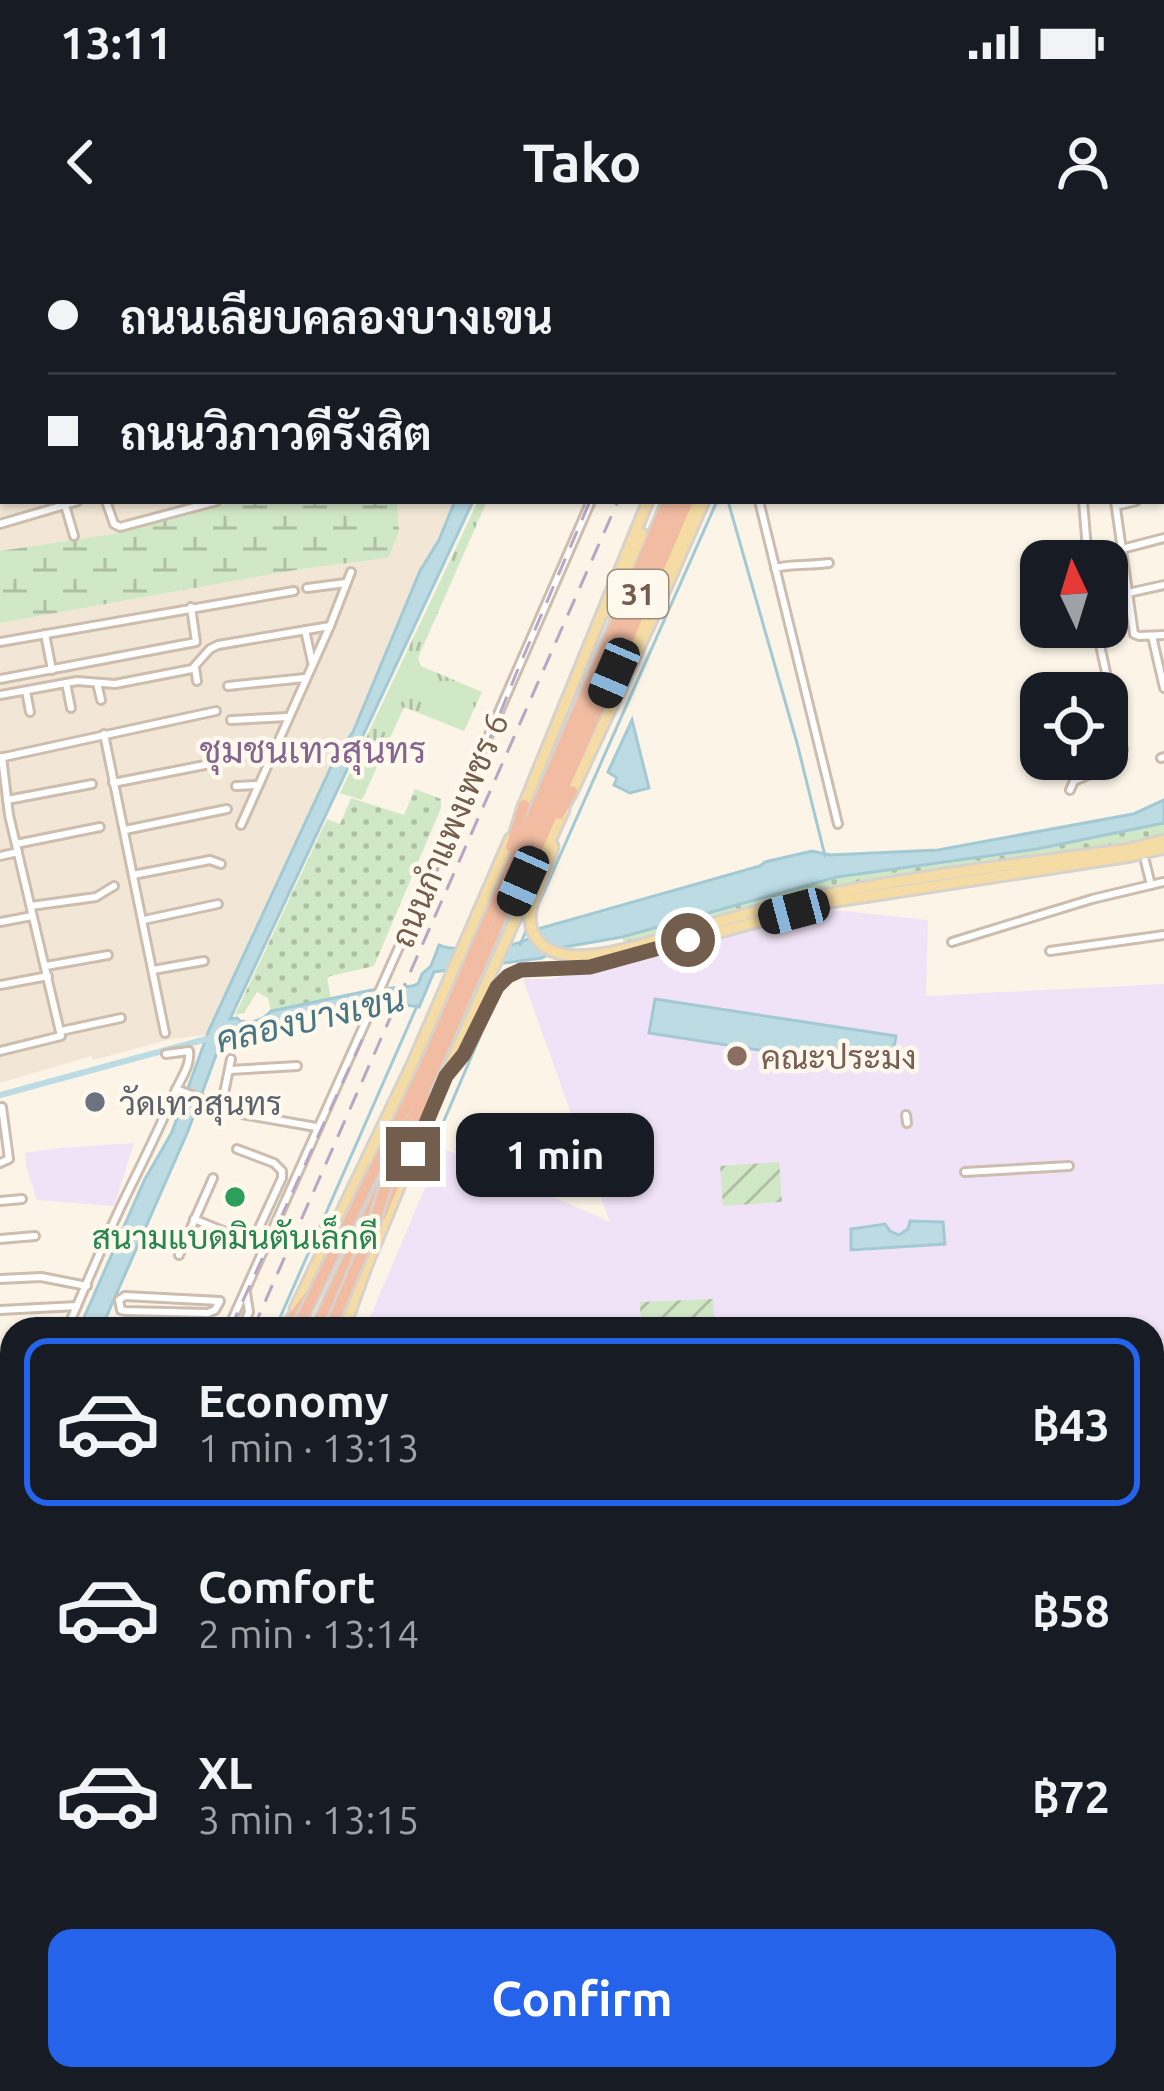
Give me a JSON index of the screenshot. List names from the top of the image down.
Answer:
{
  "streets": {
    "highway": ["31"],
    "street": ["ถนนกำแพงเพชร 6"]
  },
  "districts": ["ชุมชนเทวสุนทร"],
  "water": ["คลองบางเขน"],
  "places": ["คณะประมง", "วัดเทวสุนทร", "สนามแบดมินตันเล็กดี"],
  "north": "top",
  "page": {
    "status": "13:11",
    "header": "Tako",
    "banner": ["ถนนเลียบคลองบางเขน", "ถนนวิภาวดีรังสิต"],
    "bubble": "1 min",
    "list": [
      {
        "name": "Economy",
        "note": "1 min · 13:13",
        "value": "฿43"
      },
      {
        "name": "Comfort",
        "note": "2 min · 13:14",
        "value": "฿58"
      },
      {
        "name": "XL",
        "note": "3 min · 13:15",
        "value": "฿72"
      }
    ],
    "buttons": "Confirm"
  }
}
